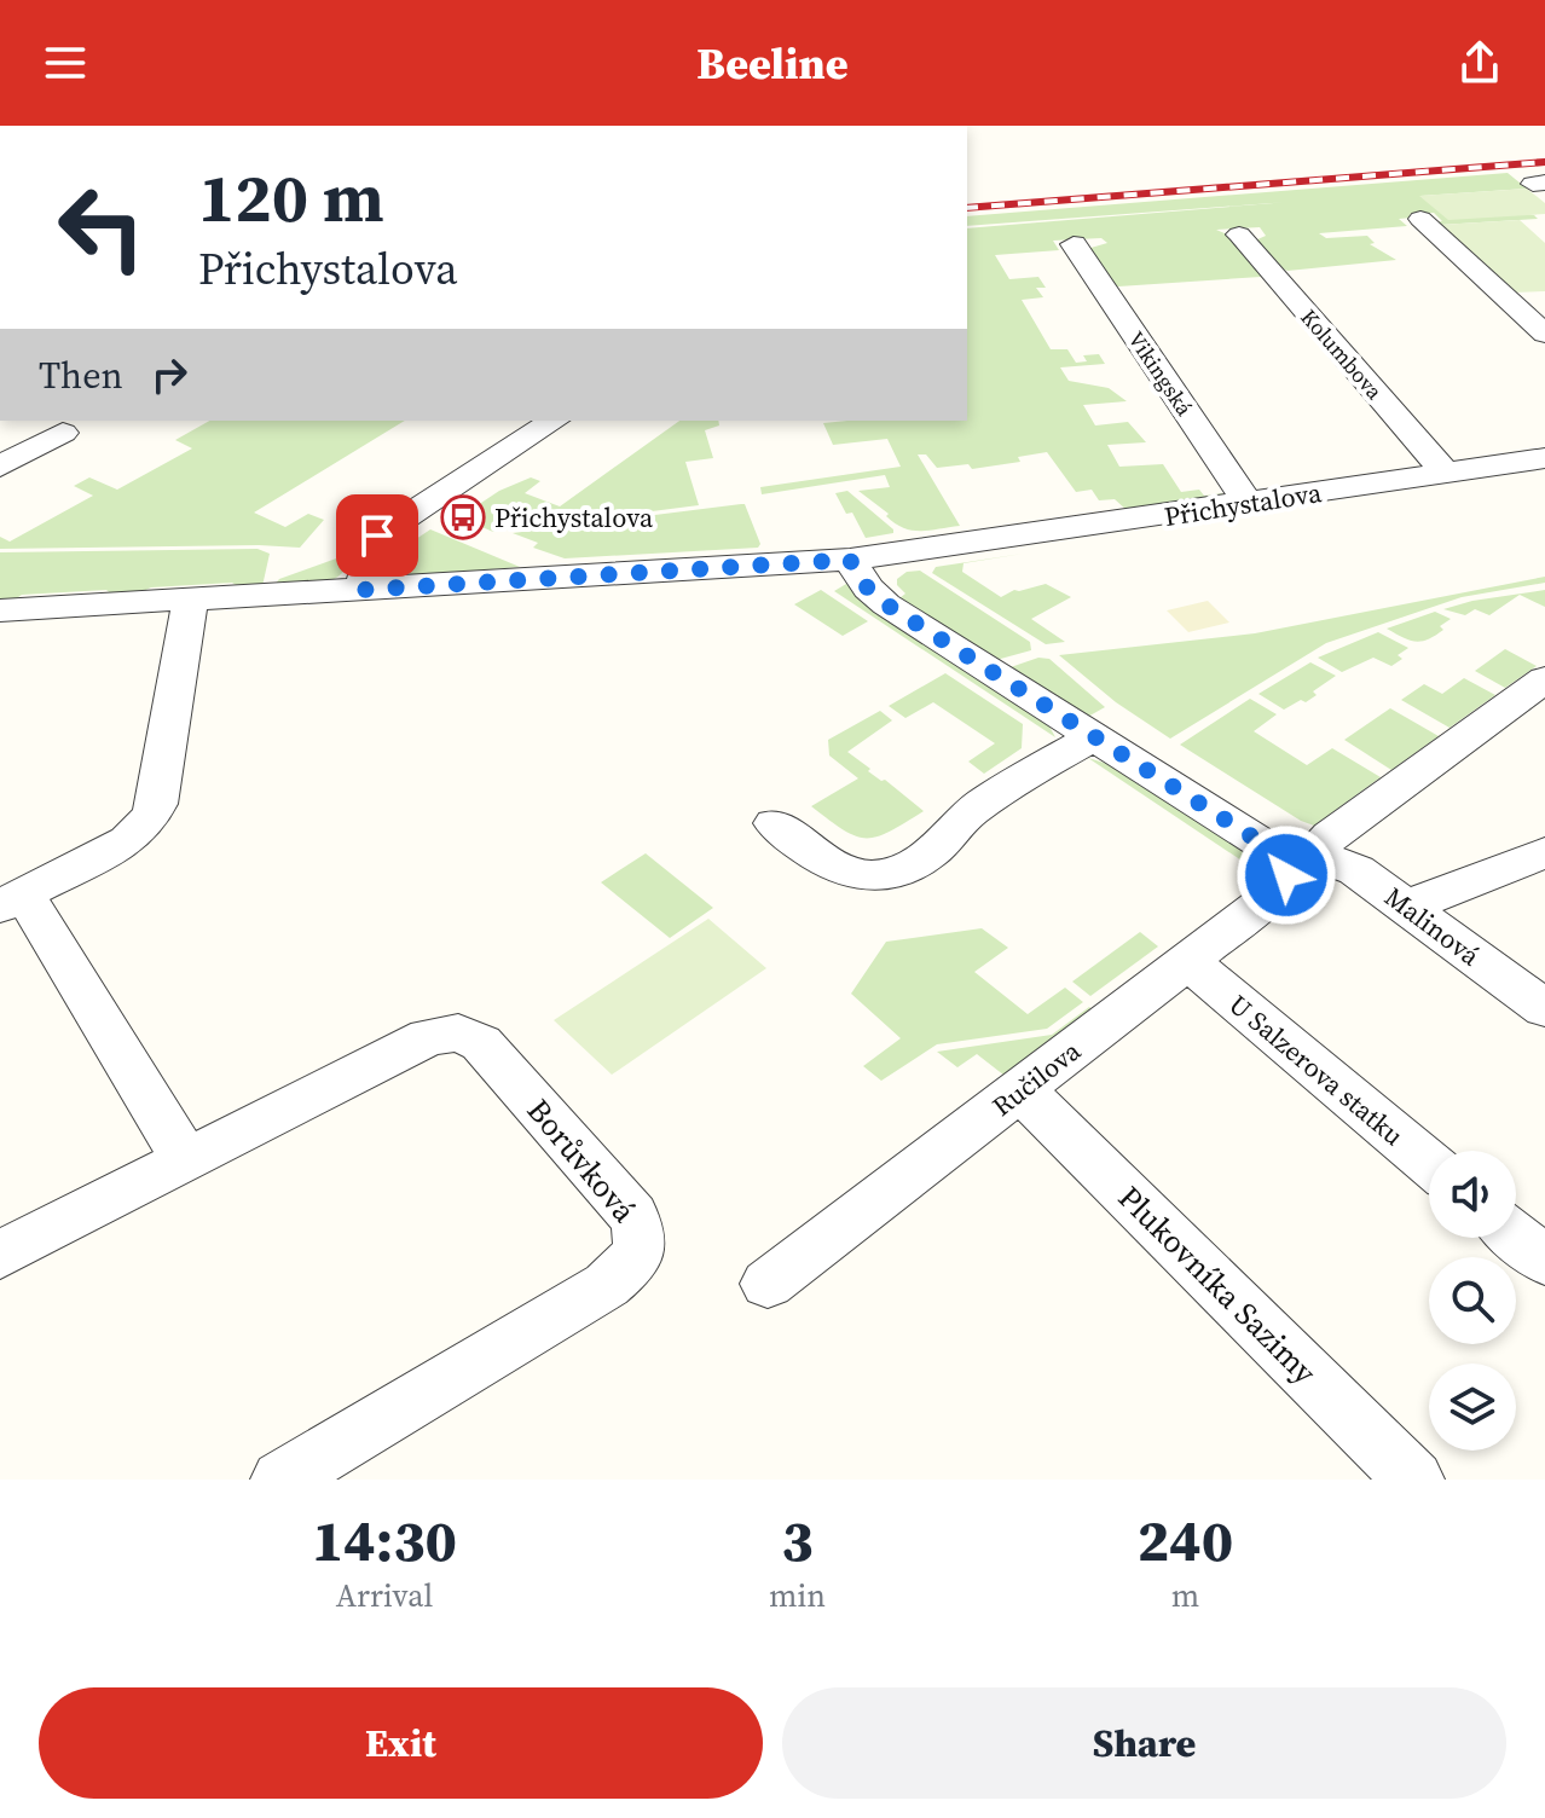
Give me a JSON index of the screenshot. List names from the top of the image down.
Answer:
{
  "streets": {
    "street": [
      "Kolumbova",
      "Vikingská",
      "Přichystalova",
      "Malinová",
      "U Salzerova statku",
      "Ručilova",
      "Borůvková",
      "Plukovníka Sazimy"
    ]
  },
  "crossings": [
    ["Kolumbova", "Přichystalova"],
    ["Vikingská", "Přichystalova"],
    ["Malinová", "Ručilova"],
    ["U Salzerova statku", "Ručilova"],
    ["Ručilova", "Plukovníka Sazimy"]
  ],
  "places": {
    "bus stop": ["Přichystalova"]
  },
  "page": {
    "header": "Beeline",
    "turn": ["120 m", "Přichystalova"],
    "then": "Then",
    "eta": [
      "14:30",
      "Arrival",
      "3",
      "min",
      "240",
      "m"
    ],
    "buttons": ["Exit", "Share"]
  }
}
